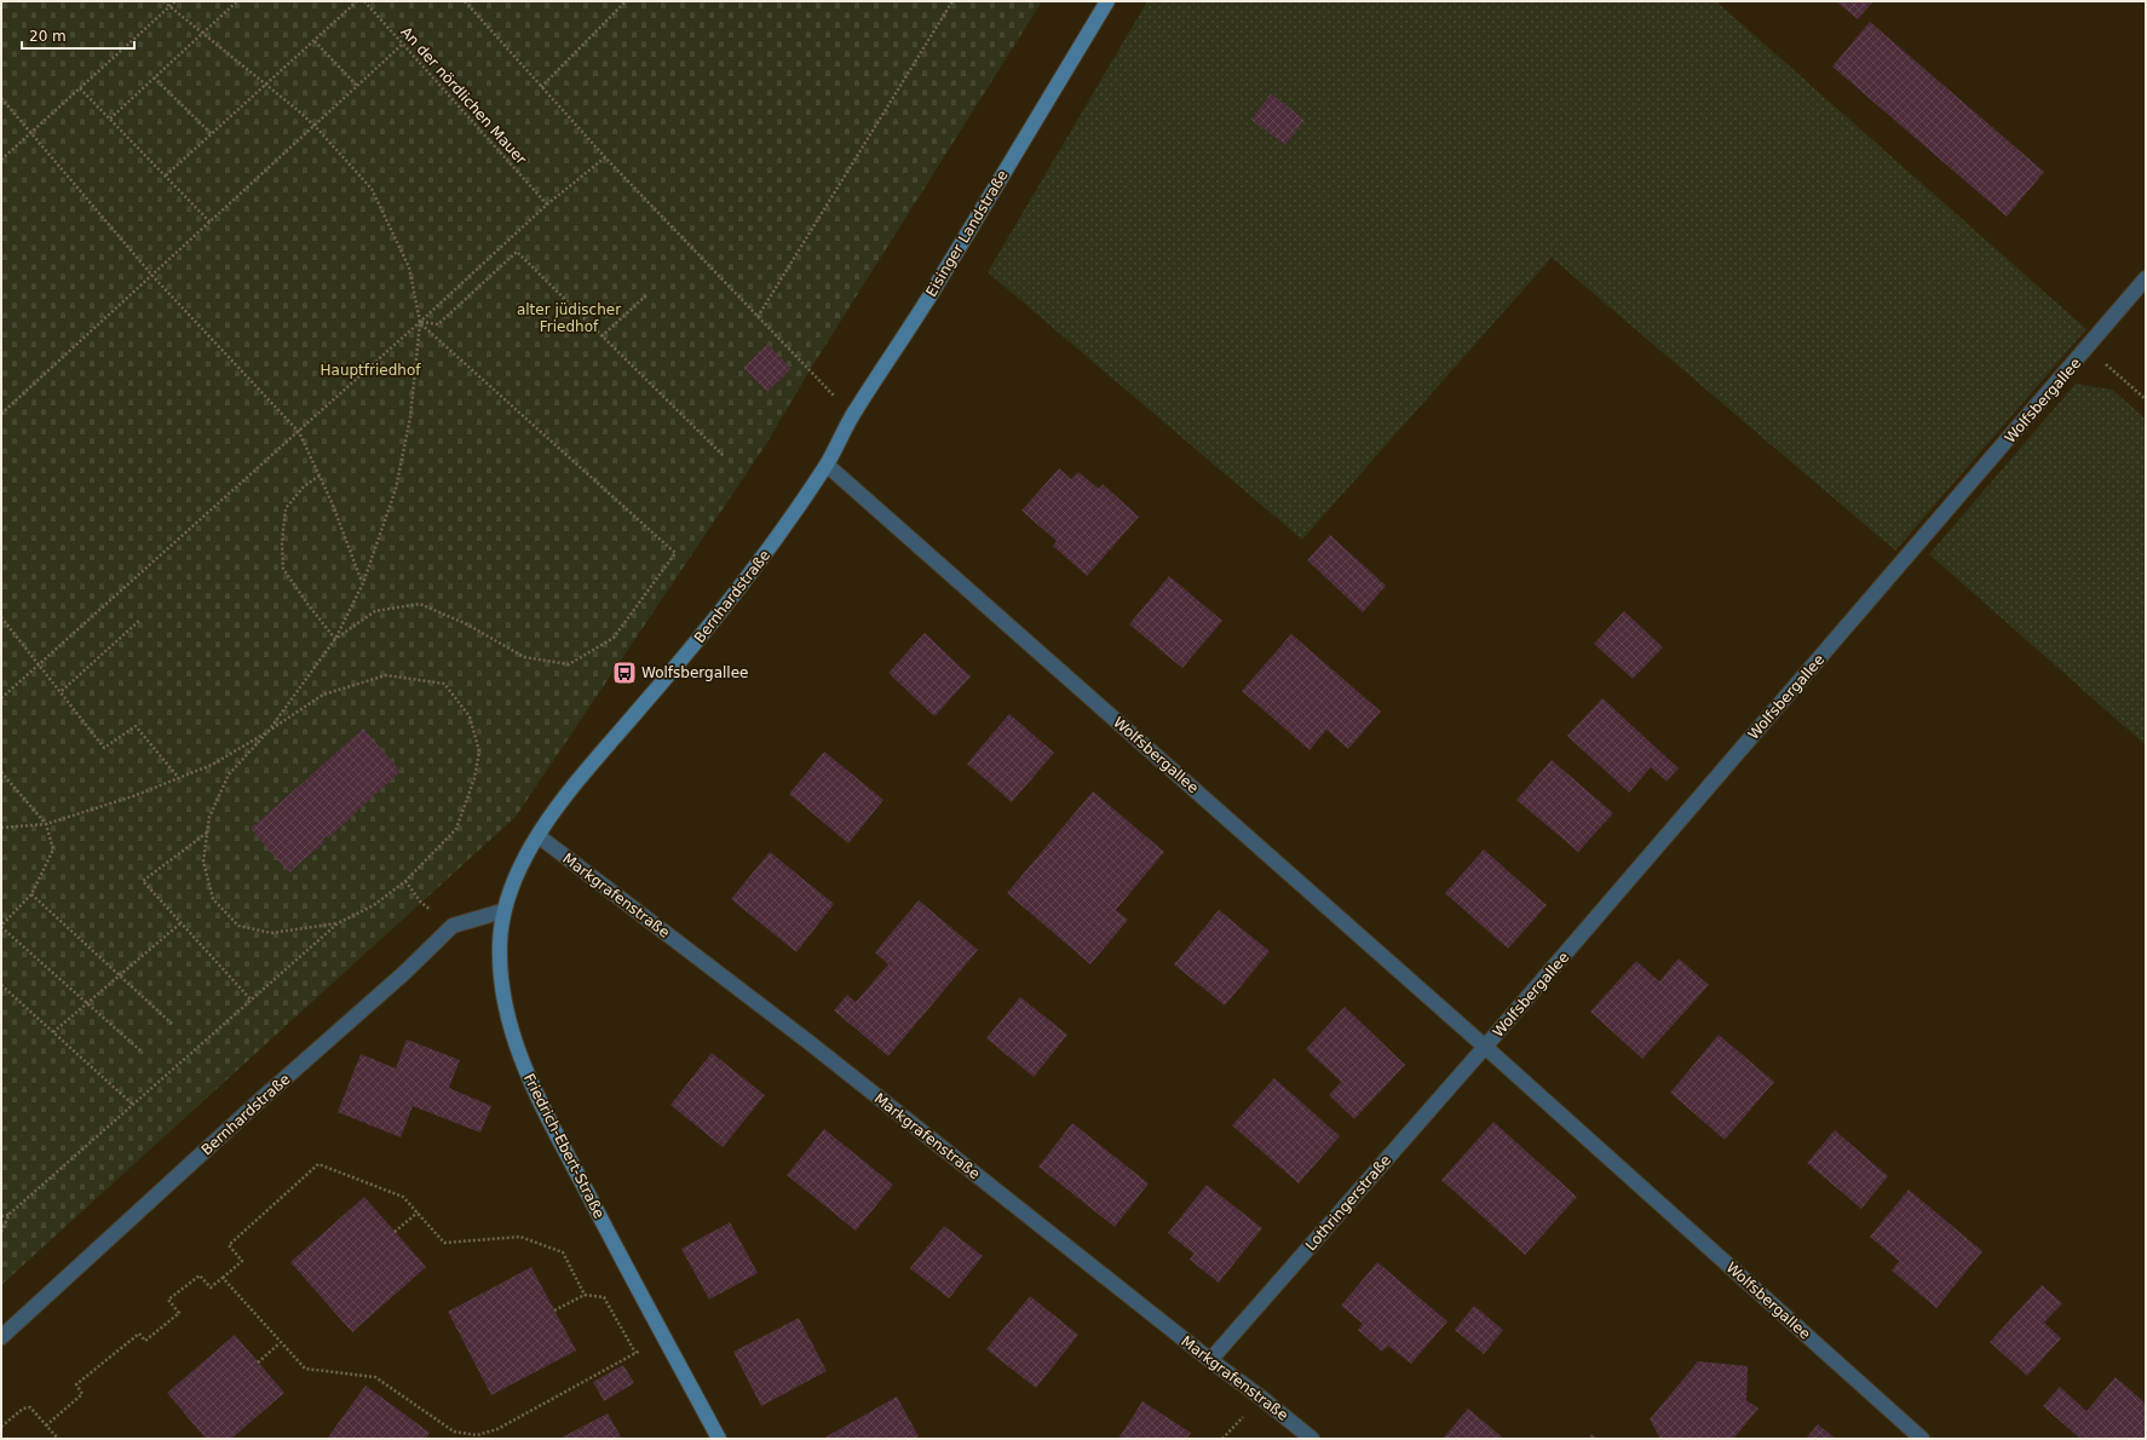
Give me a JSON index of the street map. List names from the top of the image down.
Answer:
{
  "streets": {
    "main road": ["Eisinger Landstraße", "Bernhardstraße", "Friedrich-Ebert-Straße"],
    "street": ["Wolfsbergallee", "Markgrafenstraße", "Lothringerstraße"],
    "path": ["An der nördlichen Mauer"]
  },
  "crossings": [
    ["Eisinger Landstraße", "Wolfsbergallee"],
    ["Eisinger Landstraße", "Bernhardstraße"],
    ["Wolfsbergallee", "Bernhardstraße"],
    ["Wolfsbergallee", "Lothringerstraße"],
    ["Bernhardstraße", "Markgrafenstraße"],
    ["Bernhardstraße", "Friedrich-Ebert-Straße"],
    ["Markgrafenstraße", "Friedrich-Ebert-Straße"],
    ["Markgrafenstraße", "Lothringerstraße"]
  ],
  "parks": ["alter jüdischer Friedhof", "Hauptfriedhof"],
  "places": {
    "bus stop": ["Wolfsbergallee"]
  },
  "scale_bar": "20 m"
}
